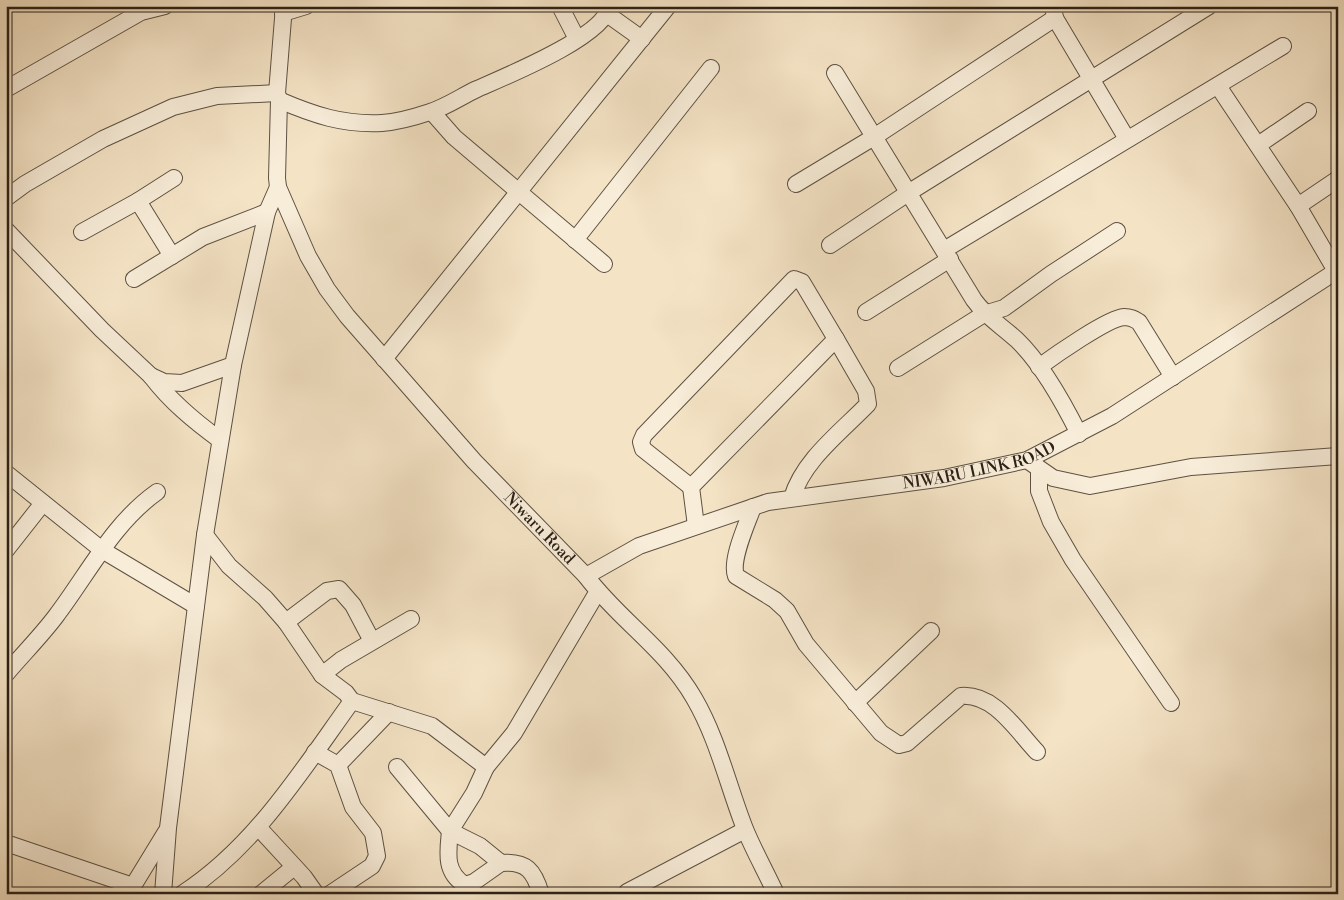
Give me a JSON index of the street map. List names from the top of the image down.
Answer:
{
  "streets": {
    "street": ["NIWARU LINK ROAD", "Niwaru Road"]
  },
  "crossings": [
    ["NIWARU LINK ROAD", "Niwaru Road"]
  ]
}
